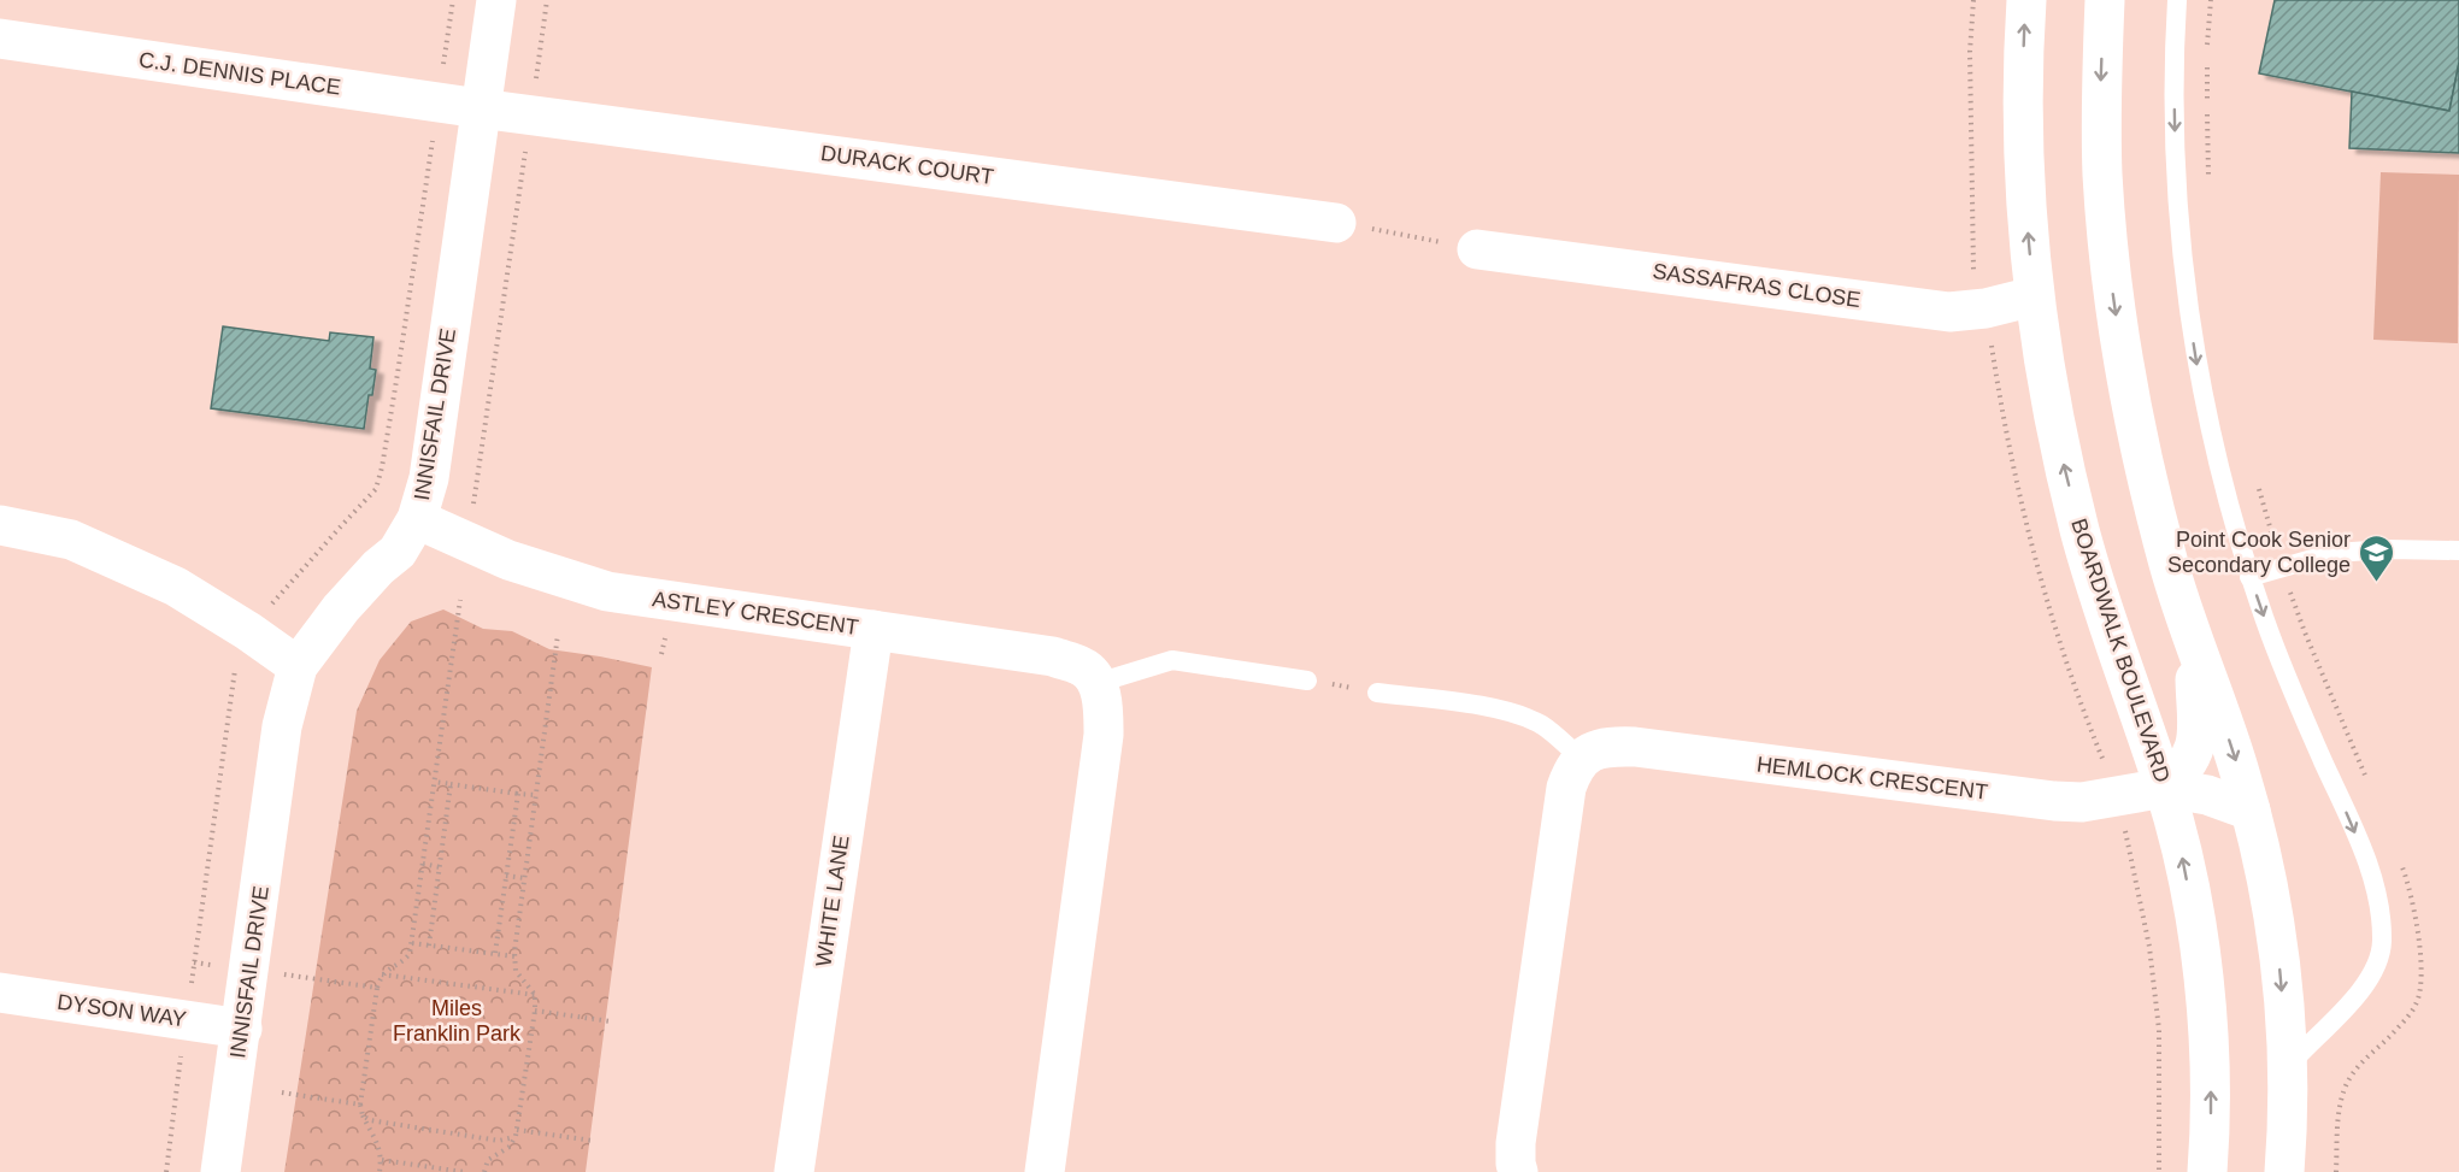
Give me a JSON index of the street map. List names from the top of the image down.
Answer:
{
  "streets": {
    "street": [
      "C.J. DENNIS PLACE",
      "DURACK COURT",
      "SASSAFRAS CLOSE",
      "INNISFAIL DRIVE",
      "ASTLEY CRESCENT",
      "BOARDWALK BOULEVARD",
      "HEMLOCK CRESCENT",
      "WHITE LANE",
      "DYSON WAY"
    ]
  },
  "crossings": [
    ["C.J. DENNIS PLACE", "DURACK COURT"],
    ["C.J. DENNIS PLACE", "INNISFAIL DRIVE"],
    ["DURACK COURT", "INNISFAIL DRIVE"],
    ["SASSAFRAS CLOSE", "BOARDWALK BOULEVARD"],
    ["INNISFAIL DRIVE", "ASTLEY CRESCENT"],
    ["INNISFAIL DRIVE", "DYSON WAY"],
    ["ASTLEY CRESCENT", "WHITE LANE"],
    ["BOARDWALK BOULEVARD", "HEMLOCK CRESCENT"]
  ],
  "parks": ["Miles Franklin Park"],
  "places": {
    "school or university": ["Point Cook Senior Secondary College"]
  }
}
